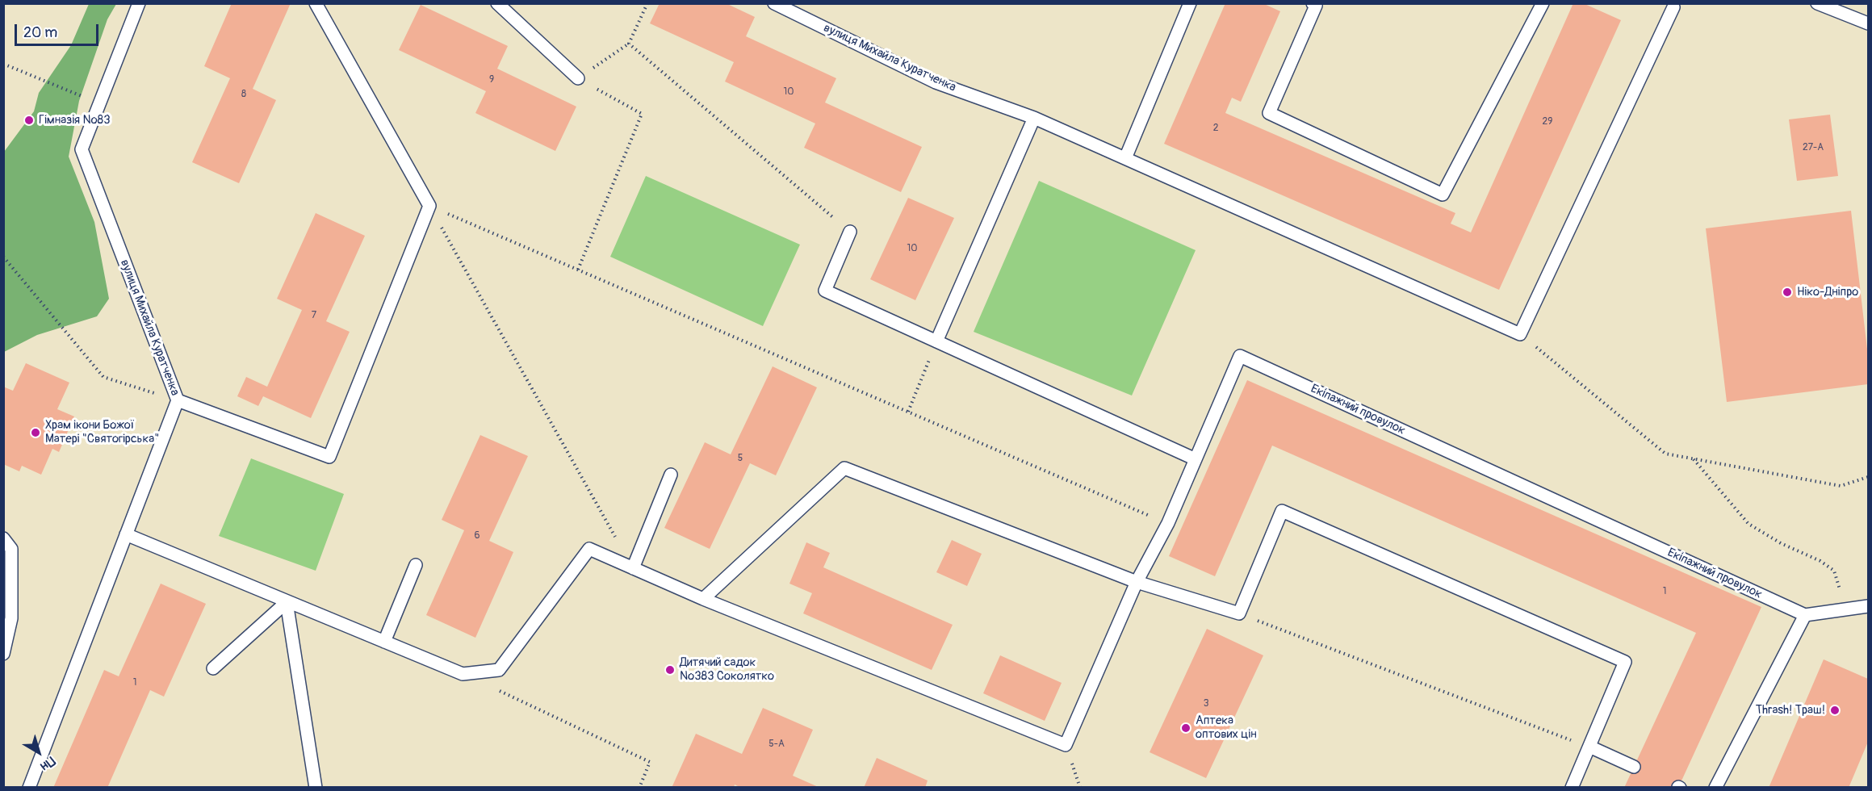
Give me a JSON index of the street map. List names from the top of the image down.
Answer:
{
  "streets": {
    "lane": ["вулиця Михайла Куратченка", "Екіпажний провулок"]
  },
  "places": [
    "Гімназія №83",
    "Ніко-Дніпро",
    "Храм ікони Божої Матері \"Святогірська\"",
    "Дитячий садок №383 Соколятко",
    "Thrash! Траш!",
    "Аптека оптових цін"
  ],
  "house_numbers": [
    "9",
    "10",
    "8",
    "29",
    "2",
    "27-А",
    "10",
    "7",
    "5",
    "6",
    "1",
    "1",
    "3",
    "5-А"
  ],
  "scale_bar": "20 m",
  "north": "bottom right"
}
